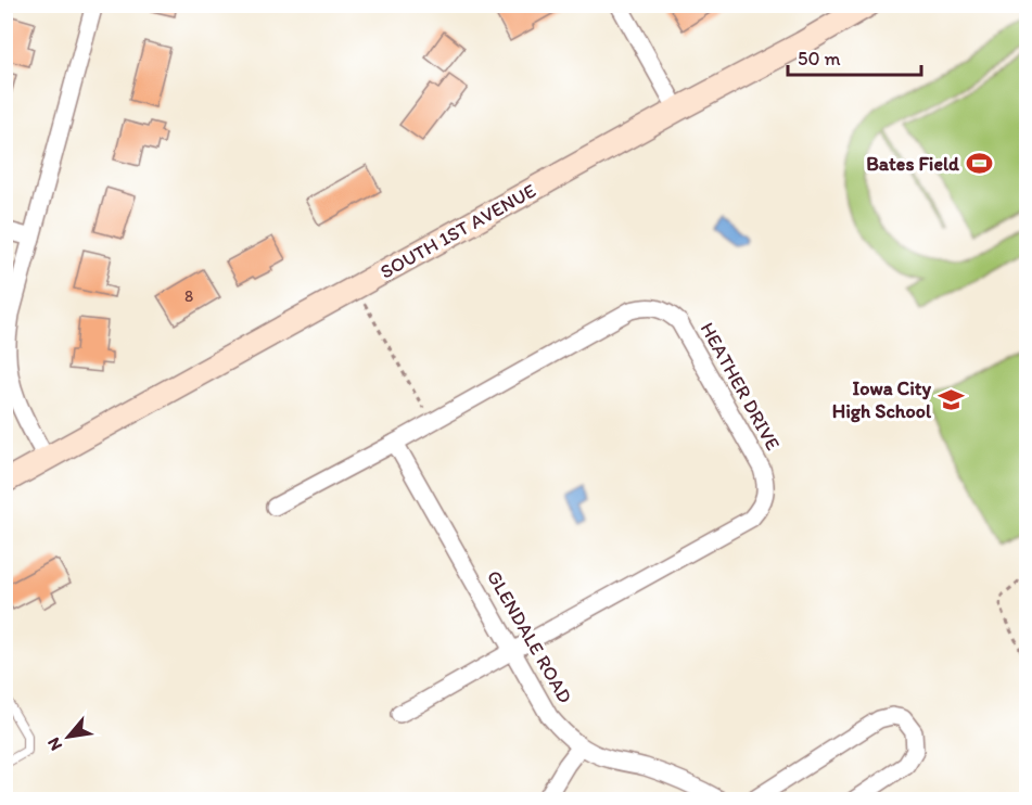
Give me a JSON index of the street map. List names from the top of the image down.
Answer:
{
  "streets": {
    "main road": ["SOUTH 1ST AVENUE"],
    "street": ["HEATHER DRIVE", "GLENDALE ROAD"]
  },
  "crossings": [
    ["HEATHER DRIVE", "GLENDALE ROAD"]
  ],
  "places": {
    "sports": ["Bates Field"],
    "school or university": ["Iowa City High School"]
  },
  "house_numbers": ["8"],
  "scale_bar": "50 m",
  "north": "bottom left"
}
